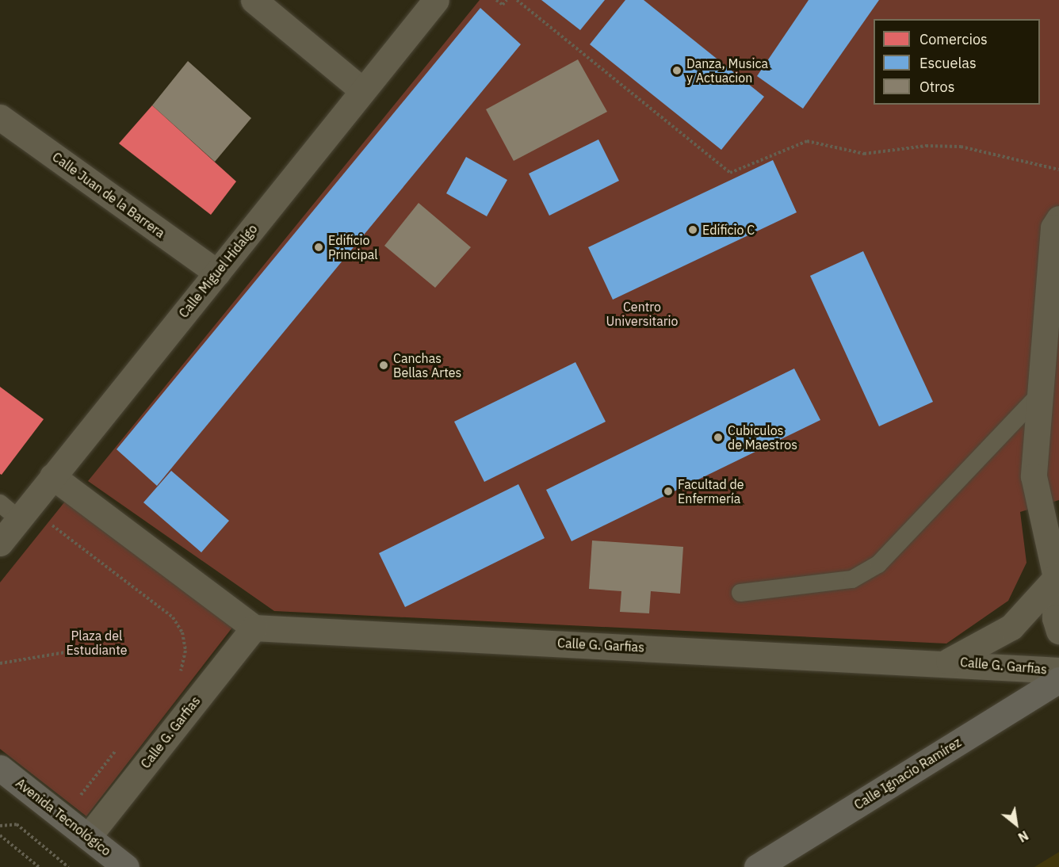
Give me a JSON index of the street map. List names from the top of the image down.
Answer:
{
  "streets": {
    "street": [
      "Calle Juan de la Barrera",
      "Calle Miguel Hidalgo",
      "Calle G. Garfias",
      "Calle Ignacio Ramírez",
      "Avenida Tecnológico"
    ]
  },
  "crossings": [
    ["Calle Juan de la Barrera", "Calle Miguel Hidalgo"],
    ["Calle G. Garfias", "Avenida Tecnológico"]
  ],
  "parks": ["Centro Universitario", "Plaza del Estudiante"],
  "places": [
    "Danza, Musica y Actuacion",
    "Edificio C",
    "Edificio Principal",
    "Canchas Bellas Artes",
    "Cubiculos de Maestros",
    "Facultad de Enfermería"
  ],
  "legend": ["Comercios", "Escuelas", "Otros"],
  "north": "bottom right"
}
